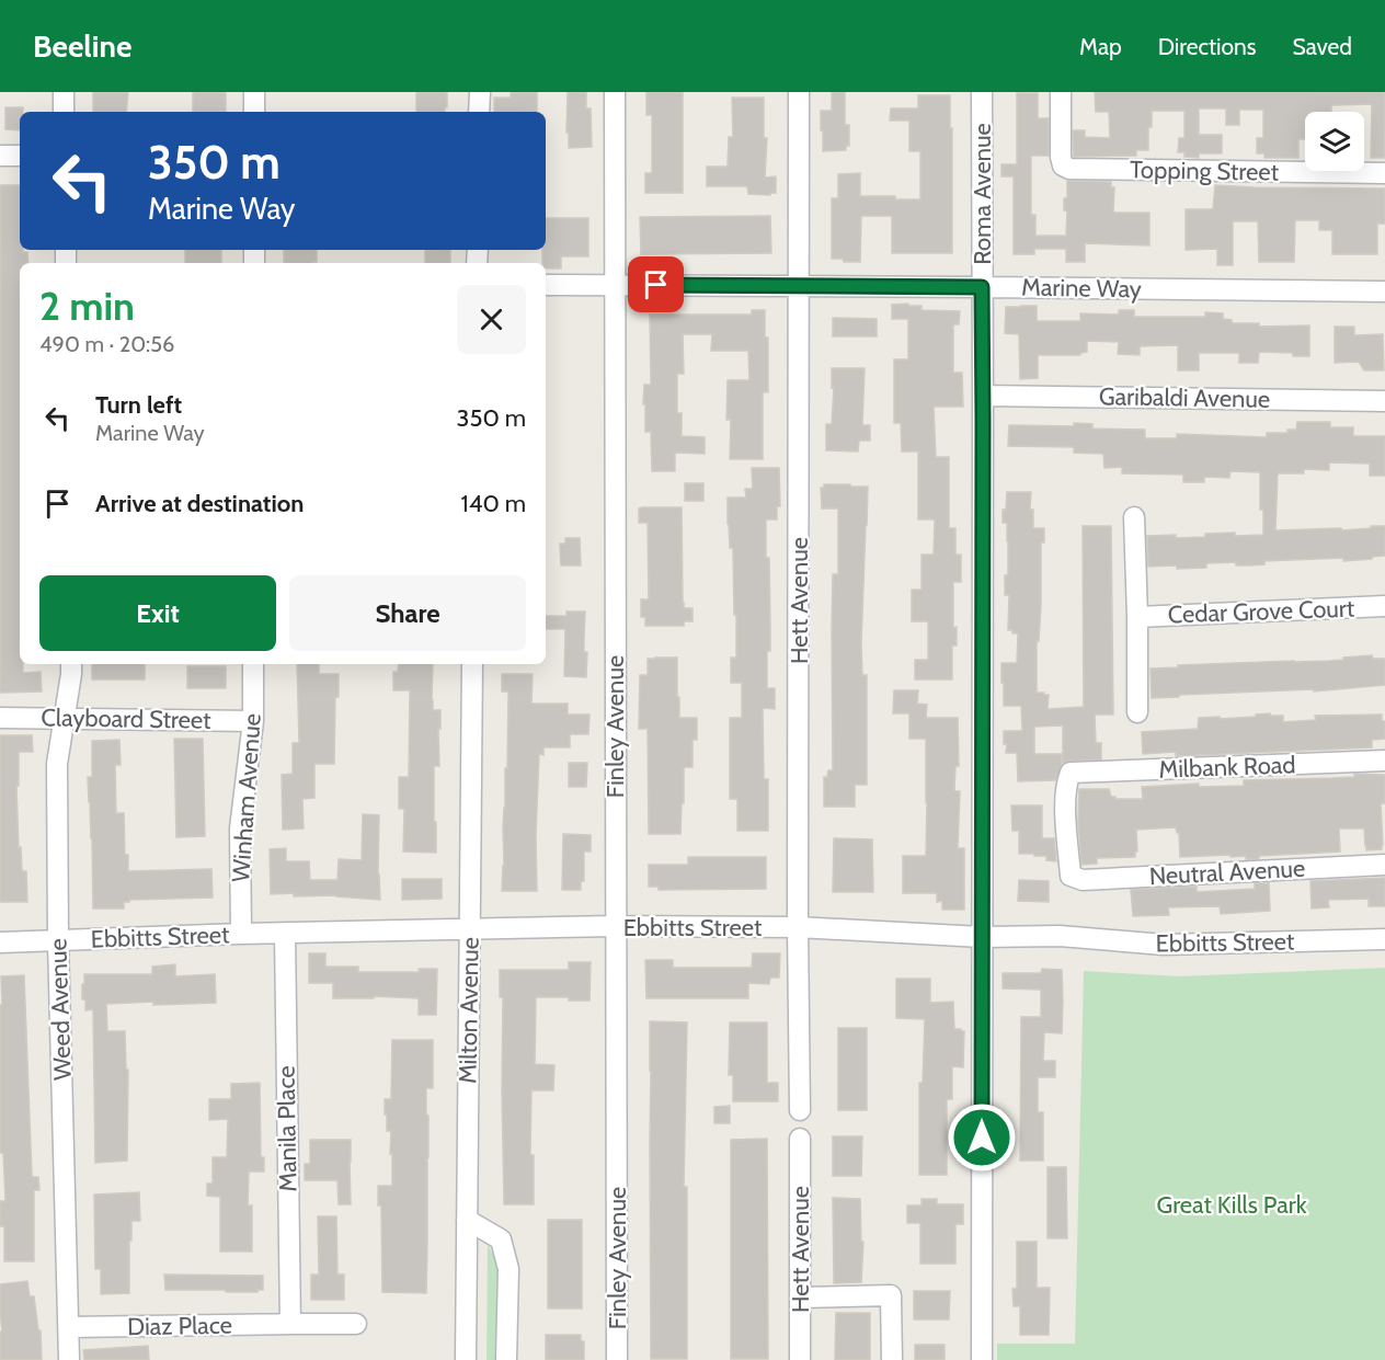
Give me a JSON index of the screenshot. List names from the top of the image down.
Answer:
{
  "streets": {
    "street": [
      "Topping Street",
      "Roma Avenue",
      "Marine Way",
      "Garibaldi Avenue",
      "Hett Avenue",
      "Cedar Grove Court",
      "Clayboard Street",
      "Finley Avenue",
      "Milbank Road",
      "Winham Avenue",
      "Neutral Avenue",
      "Ebbitts Street",
      "Weed Avenue",
      "Milton Avenue",
      "Manila Place",
      "Diaz Place"
    ]
  },
  "crossings": [
    ["Roma Avenue", "Marine Way"],
    ["Roma Avenue", "Garibaldi Avenue"],
    ["Roma Avenue", "Ebbitts Street"],
    ["Marine Way", "Hett Avenue"],
    ["Marine Way", "Finley Avenue"],
    ["Hett Avenue", "Ebbitts Street"],
    ["Clayboard Street", "Winham Avenue"],
    ["Clayboard Street", "Weed Avenue"],
    ["Finley Avenue", "Ebbitts Street"],
    ["Milbank Road", "Neutral Avenue"],
    ["Winham Avenue", "Ebbitts Street"],
    ["Ebbitts Street", "Weed Avenue"],
    ["Ebbitts Street", "Milton Avenue"],
    ["Ebbitts Street", "Manila Place"],
    ["Weed Avenue", "Diaz Place"],
    ["Manila Place", "Diaz Place"]
  ],
  "parks": ["Great Kills Park"],
  "page": {
    "header": "Beeline",
    "nav": ["Map", "Directions", "Saved"],
    "turn": ["350 m", "Marine Way"],
    "heading": ["2 min", "490 m · 20:56"],
    "list": [
      {
        "name": "Turn left",
        "note": "Marine Way",
        "value": "350 m"
      },
      {
        "name": "Arrive at destination",
        "value": "140 m"
      }
    ],
    "buttons": ["Exit", "Share"]
  }
}
